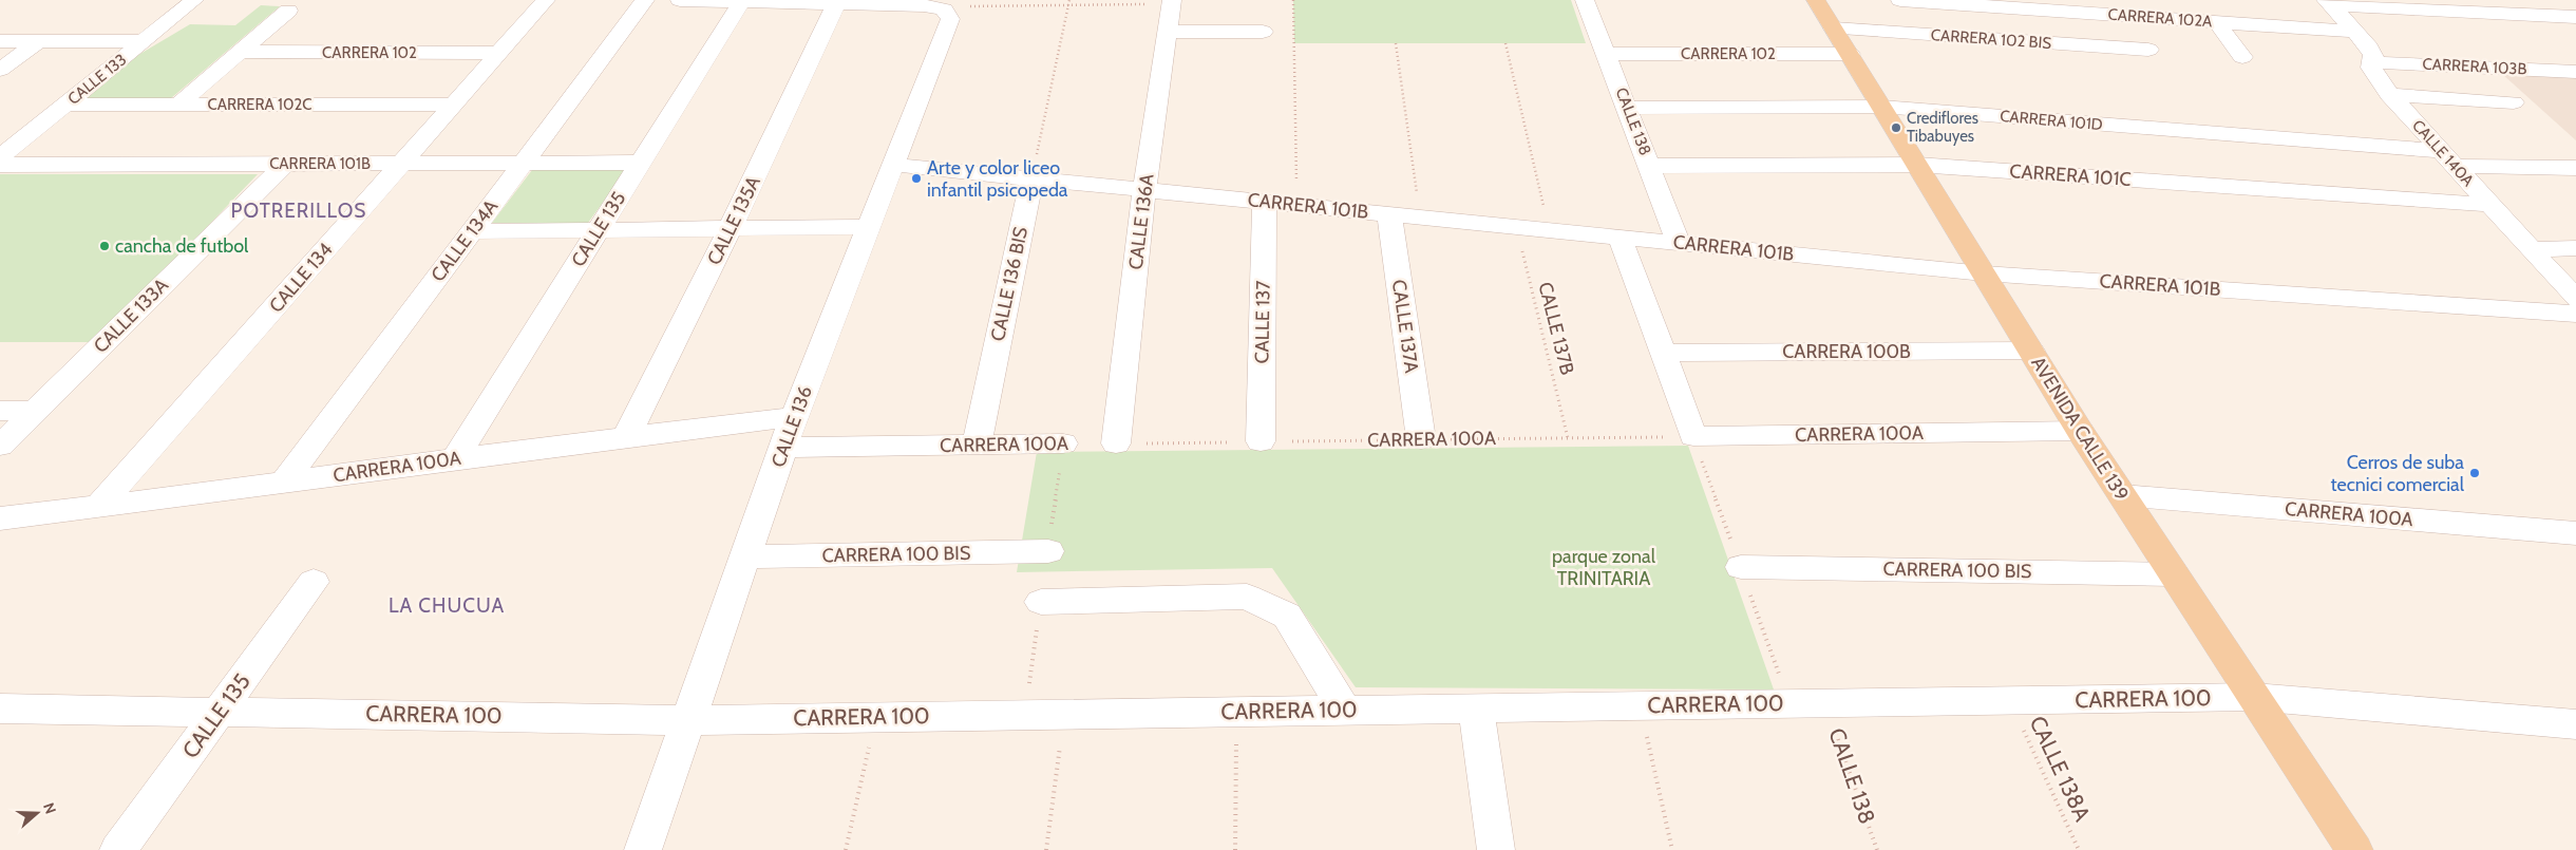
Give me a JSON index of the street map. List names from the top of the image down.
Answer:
{
  "streets": {
    "main road": ["AVENIDA CALLE 139"],
    "street": [
      "CARRERA 102A",
      "CARRERA 102 BIS",
      "CARRERA 102",
      "CARRERA 103B",
      "CALLE 133",
      "CARRERA 102C",
      "CARRERA 101D",
      "CALLE 138",
      "CALLE 140A",
      "CARRERA 101B",
      "CARRERA 101C",
      "CALLE 135A",
      "CALLE 136A",
      "CALLE 135",
      "CALLE 134A",
      "CALLE 134",
      "CALLE 136 BIS",
      "CALLE 133A",
      "CALLE 137",
      "CALLE 137A",
      "CARRERA 100B",
      "CALLE 136",
      "CARRERA 100A",
      "CARRERA 100 BIS",
      "CARRERA 100"
    ],
    "path": ["CALLE 137B", "CALLE 138A"]
  },
  "crossings": [
    ["CARRERA 102A", "CALLE 140A"],
    ["CARRERA 102 BIS", "AVENIDA CALLE 139"],
    ["CARRERA 102", "CALLE 138"],
    ["CARRERA 102", "CALLE 134"],
    ["CARRERA 102", "AVENIDA CALLE 139"],
    ["CARRERA 103B", "CALLE 140A"],
    ["CALLE 133", "CARRERA 102C"],
    ["CARRERA 102C", "CALLE 134"],
    ["CARRERA 101D", "CALLE 138"],
    ["CARRERA 101D", "CALLE 140A"],
    ["CARRERA 101D", "AVENIDA CALLE 139"],
    ["CALLE 138", "CARRERA 101B"],
    ["CALLE 138", "CARRERA 101C"],
    ["CALLE 138", "CARRERA 100"],
    ["CALLE 140A", "CARRERA 101C"],
    ["CARRERA 101B", "CALLE 136A"],
    ["CARRERA 101B", "CALLE 135"],
    ["CARRERA 101B", "CALLE 134A"],
    ["CARRERA 101B", "CALLE 134"],
    ["CARRERA 101B", "CALLE 136 BIS"],
    ["CARRERA 101B", "CALLE 133A"],
    ["CARRERA 101B", "CALLE 137"],
    ["CARRERA 101B", "CALLE 137A"],
    ["CARRERA 101B", "CALLE 137B"],
    ["CARRERA 101B", "CALLE 136"],
    ["CARRERA 101B", "AVENIDA CALLE 139"],
    ["CARRERA 101C", "AVENIDA CALLE 139"],
    ["CALLE 135A", "CARRERA 100A"],
    ["CALLE 136A", "CARRERA 100A"],
    ["CALLE 135", "CARRERA 100A"],
    ["CALLE 135", "CARRERA 100"],
    ["CALLE 134A", "CARRERA 100A"],
    ["CALLE 134", "CARRERA 100A"],
    ["CALLE 136 BIS", "CARRERA 100A"],
    ["CALLE 137", "CARRERA 100A"],
    ["CALLE 137A", "CARRERA 100A"],
    ["CALLE 137B", "CARRERA 100A"],
    ["CARRERA 100B", "AVENIDA CALLE 139"],
    ["CALLE 136", "CARRERA 100A"],
    ["CALLE 136", "CARRERA 100 BIS"],
    ["CALLE 136", "CARRERA 100"],
    ["AVENIDA CALLE 139", "CARRERA 100A"],
    ["AVENIDA CALLE 139", "CARRERA 100 BIS"],
    ["AVENIDA CALLE 139", "CARRERA 100"],
    ["CARRERA 100", "CALLE 138A"]
  ],
  "districts": ["POTRERILLOS", "LA CHUCUA"],
  "parks": ["parque zonal TRINITARIA"],
  "places": [
    "Crediflores Tibabuyes",
    "Arte y color liceo infantil psicopeda",
    "cancha de futbol",
    "Cerros de suba tecnici comercial"
  ],
  "north": "right"
}
